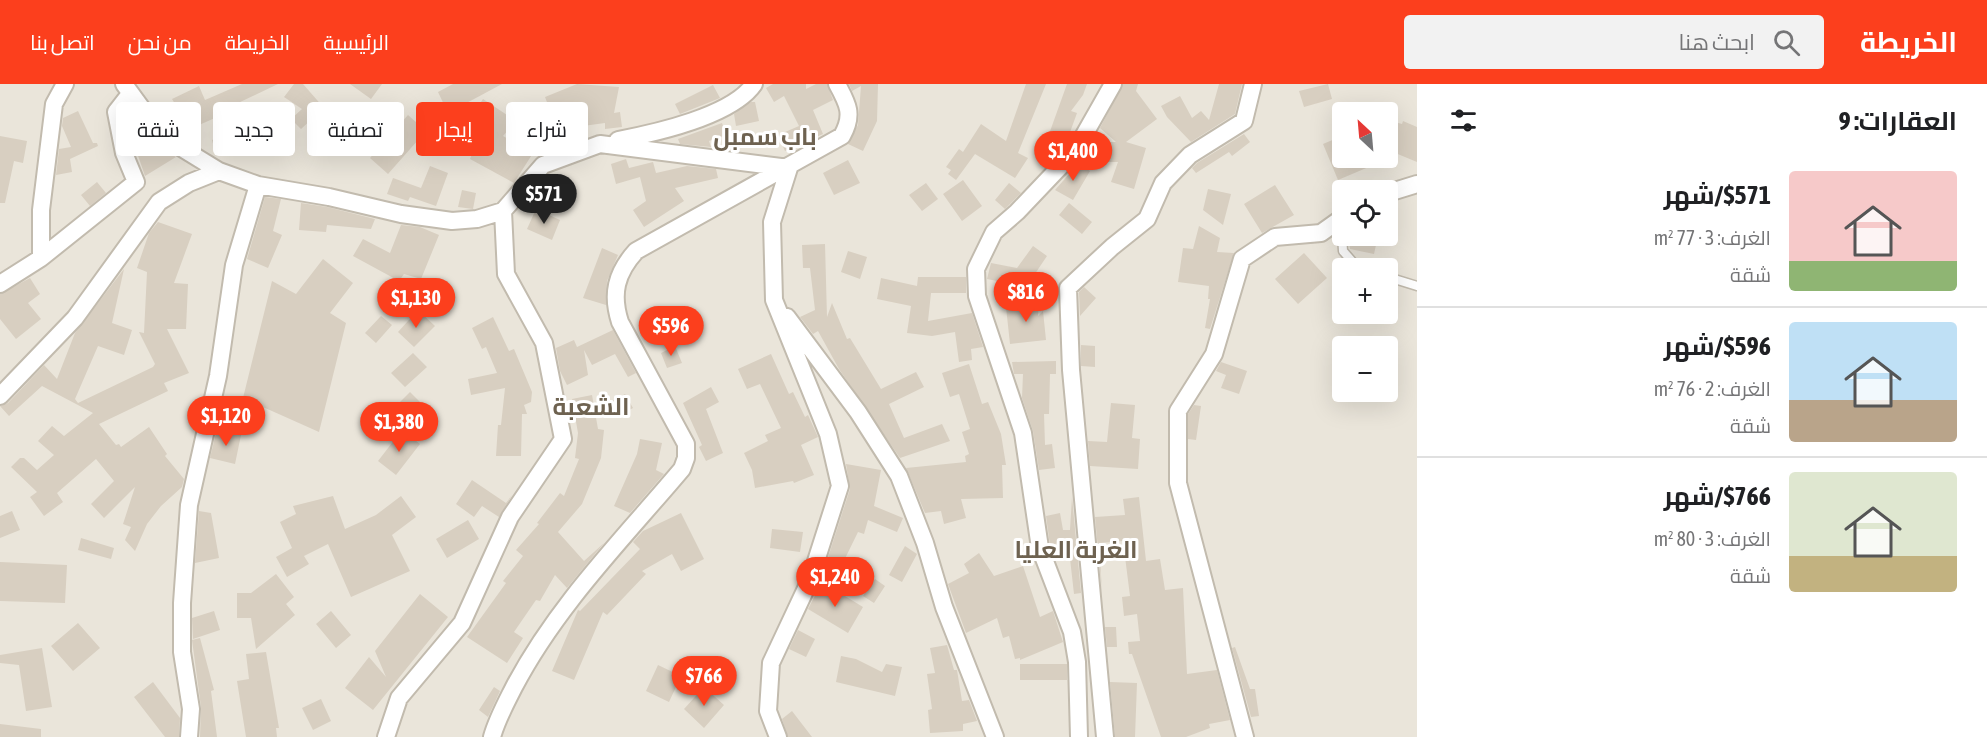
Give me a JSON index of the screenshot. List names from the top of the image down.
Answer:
{
  "districts": ["باب سمبل", "الشعبة", "الغربة العليا"],
  "north": "top left",
  "page": {
    "header": "الخريطة",
    "search": "ابحث هنا",
    "nav": [
      "الرئيسية",
      "الخريطة",
      "من نحن",
      "اتصل بنا"
    ],
    "heading": "العقارات: 9",
    "map_buttons": ["+", "−"],
    "chip": [
      "شراء",
      "إيجار",
      "تصفية",
      "جديد",
      "شقة"
    ],
    "price": [
      "$1,400",
      "$571",
      "$816",
      "$1,130",
      "$596",
      "$1,120",
      "$1,380",
      "$1,240",
      "$766"
    ],
    "list": [
      {
        "name": "$571/شهر",
        "note": "الغرف: 3 · 77 m² · شقة"
      },
      {
        "name": "$596/شهر",
        "note": "الغرف: 2 · 76 m² · شقة"
      },
      {
        "name": "$766/شهر",
        "note": "الغرف: 3 · 80 m² · شقة"
      }
    ]
  }
}
